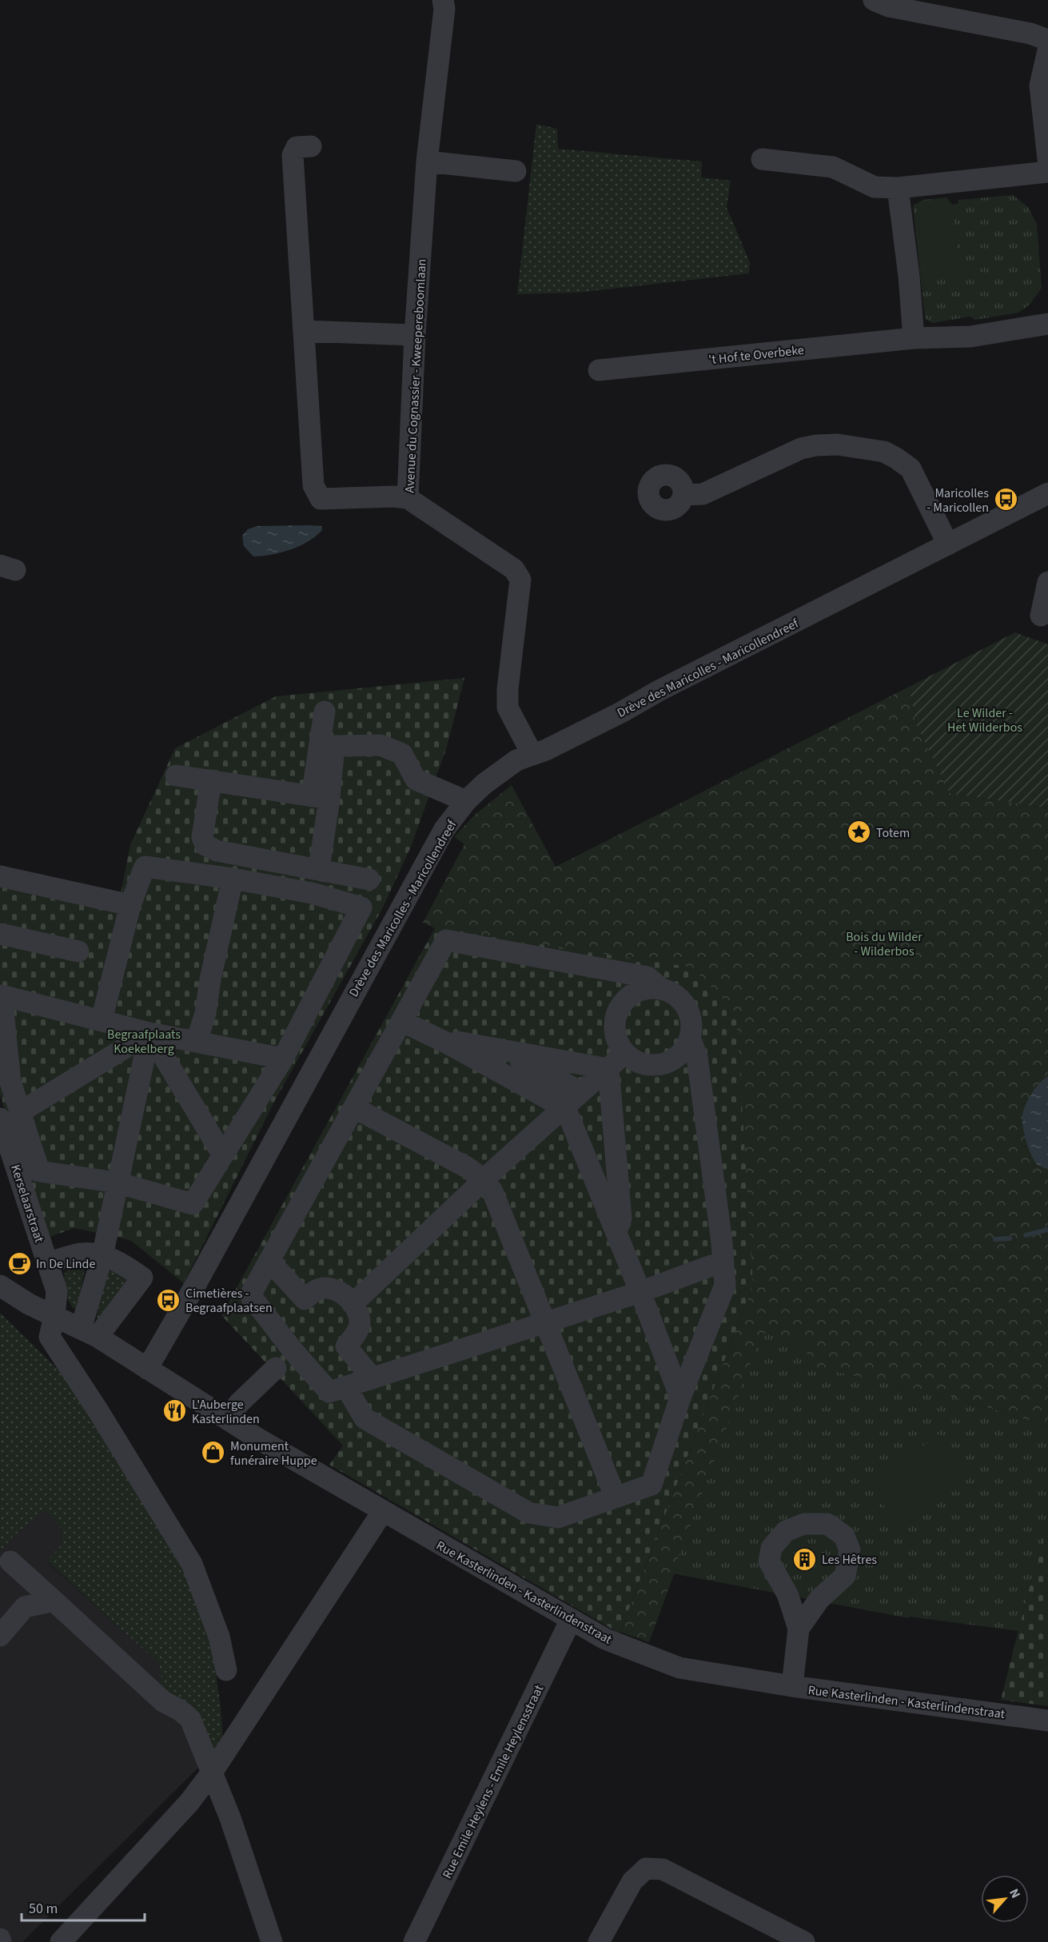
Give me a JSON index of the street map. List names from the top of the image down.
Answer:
{
  "streets": {
    "street": [
      "'t Hof te Overbeke",
      "Avenue du Cognassier - Kweepereboomlaan",
      "Drève des Maricolles - Maricollendreef",
      "Kerselaarstraat",
      "Rue Kasterlinden - Kasterlindenstraat",
      "Rue Emile Heylens - Emile Heylensstraat"
    ]
  },
  "crossings": [
    ["Avenue du Cognassier - Kweepereboomlaan", "Drève des Maricolles - Maricollendreef"],
    ["Drève des Maricolles - Maricollendreef", "Rue Kasterlinden - Kasterlindenstraat"],
    ["Kerselaarstraat", "Rue Kasterlinden - Kasterlindenstraat"],
    ["Rue Kasterlinden - Kasterlindenstraat", "Rue Emile Heylens - Emile Heylensstraat"]
  ],
  "parks": ["Le Wilder - Het Wilderbos", "Bois du Wilder - Wilderbos", "Begraafplaats Koekelberg"],
  "places": {
    "bus stop": ["Maricolles - Maricollen", "Cimetières - Begraafplaatsen"],
    "place": ["Totem"],
    "cafe": ["In De Linde"],
    "restaurant": ["L'Auberge Kasterlinden"],
    "shop": ["Monument funéraire Huppe"],
    "building": ["Les Hêtres"]
  },
  "scale_bar": "50 m",
  "north": "top right"
}
